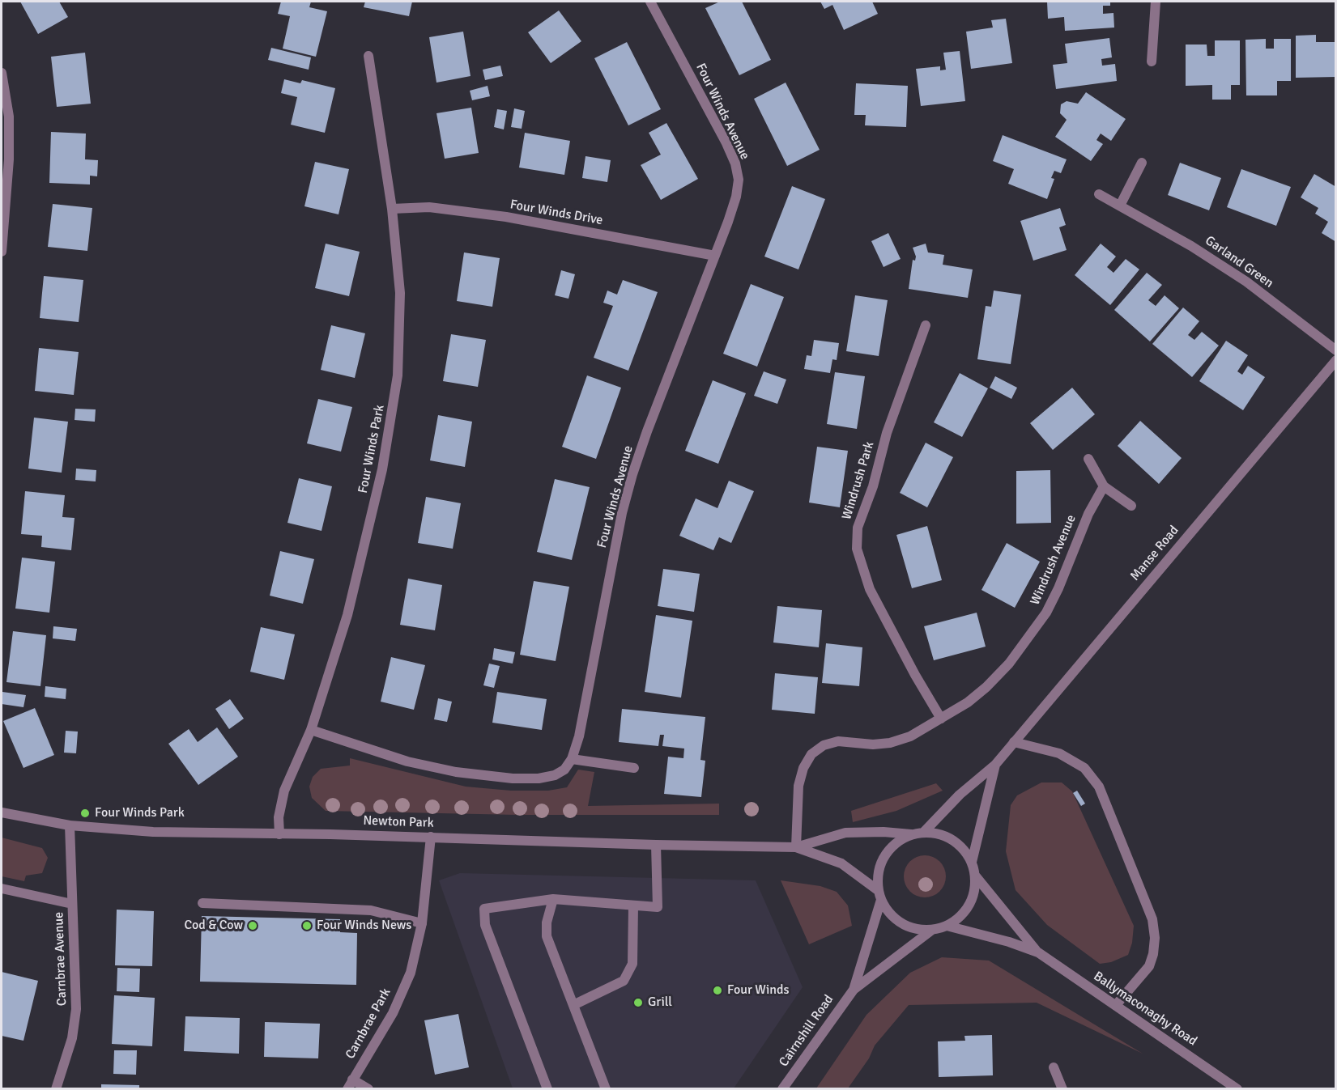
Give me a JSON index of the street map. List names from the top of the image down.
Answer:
{
  "streets": {
    "street": [
      "Four Winds Avenue",
      "Four Winds Drive",
      "Garland Green",
      "Four Winds Park",
      "Windrush Park",
      "Manse Road",
      "Windrush Avenue",
      "Newton Park",
      "Carnbrae Avenue",
      "Ballymaconaghy Road",
      "Carnbrae Park",
      "Cairnshill Road"
    ]
  },
  "crossings": [
    ["Four Winds Avenue", "Four Winds Drive"],
    ["Four Winds Avenue", "Four Winds Park"],
    ["Four Winds Drive", "Four Winds Park"],
    ["Four Winds Park", "Newton Park"],
    ["Windrush Park", "Windrush Avenue"],
    ["Manse Road", "Newton Park"],
    ["Manse Road", "Ballymaconaghy Road"],
    ["Manse Road", "Cairnshill Road"],
    ["Windrush Avenue", "Newton Park"],
    ["Newton Park", "Carnbrae Avenue"],
    ["Newton Park", "Ballymaconaghy Road"],
    ["Newton Park", "Carnbrae Park"],
    ["Newton Park", "Cairnshill Road"],
    ["Ballymaconaghy Road", "Cairnshill Road"]
  ],
  "places": [
    "Four Winds Park",
    "Cod & Cow",
    "Four Winds News",
    "Four Winds",
    "Grill"
  ]
}
